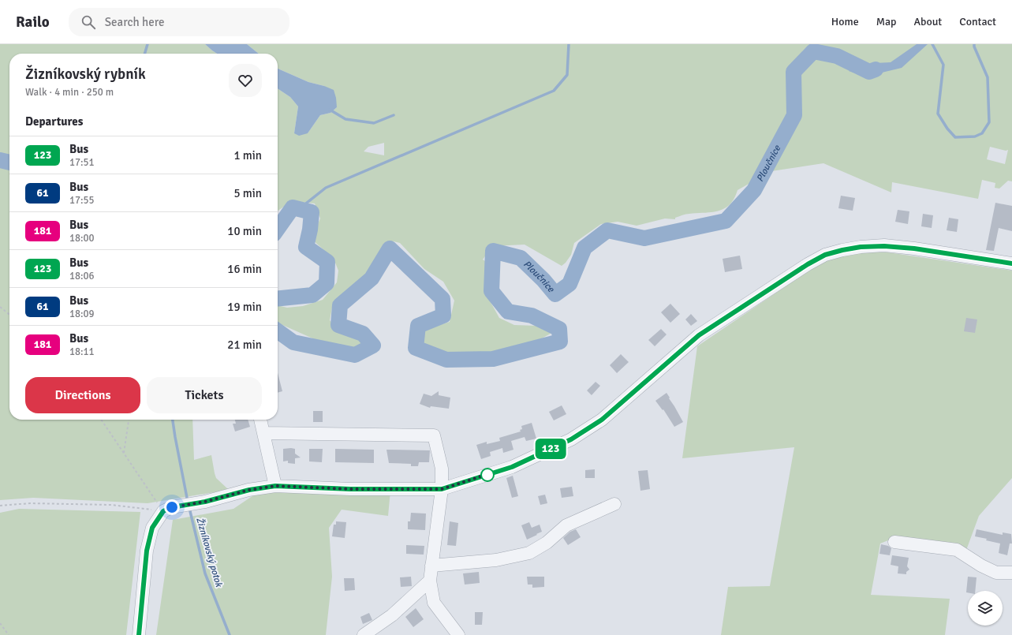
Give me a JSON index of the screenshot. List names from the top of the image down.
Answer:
{
  "water": ["Ploučnice", "Žizníkovský potok"],
  "lines": ["bus line 123"],
  "page": {
    "header": "Railo",
    "search": "Search here",
    "nav": [
      "Home",
      "Map",
      "About",
      "Contact"
    ],
    "on_map": "123",
    "heading": [
      ["Žizníkovský rybník", "Walk · 4 min · 250 m"],
      "Departures"
    ],
    "list": [
      {
        "mark": "123",
        "name": "Bus",
        "note": "17:51",
        "value": "1 min"
      },
      {
        "mark": "61",
        "name": "Bus",
        "note": "17:55",
        "value": "5 min"
      },
      {
        "mark": "181",
        "name": "Bus",
        "note": "18:00",
        "value": "10 min"
      },
      {
        "mark": "123",
        "name": "Bus",
        "note": "18:06",
        "value": "16 min"
      },
      {
        "mark": "61",
        "name": "Bus",
        "note": "18:09",
        "value": "19 min"
      },
      {
        "mark": "181",
        "name": "Bus",
        "note": "18:11",
        "value": "21 min"
      }
    ],
    "buttons": ["Directions", "Tickets"]
  }
}
